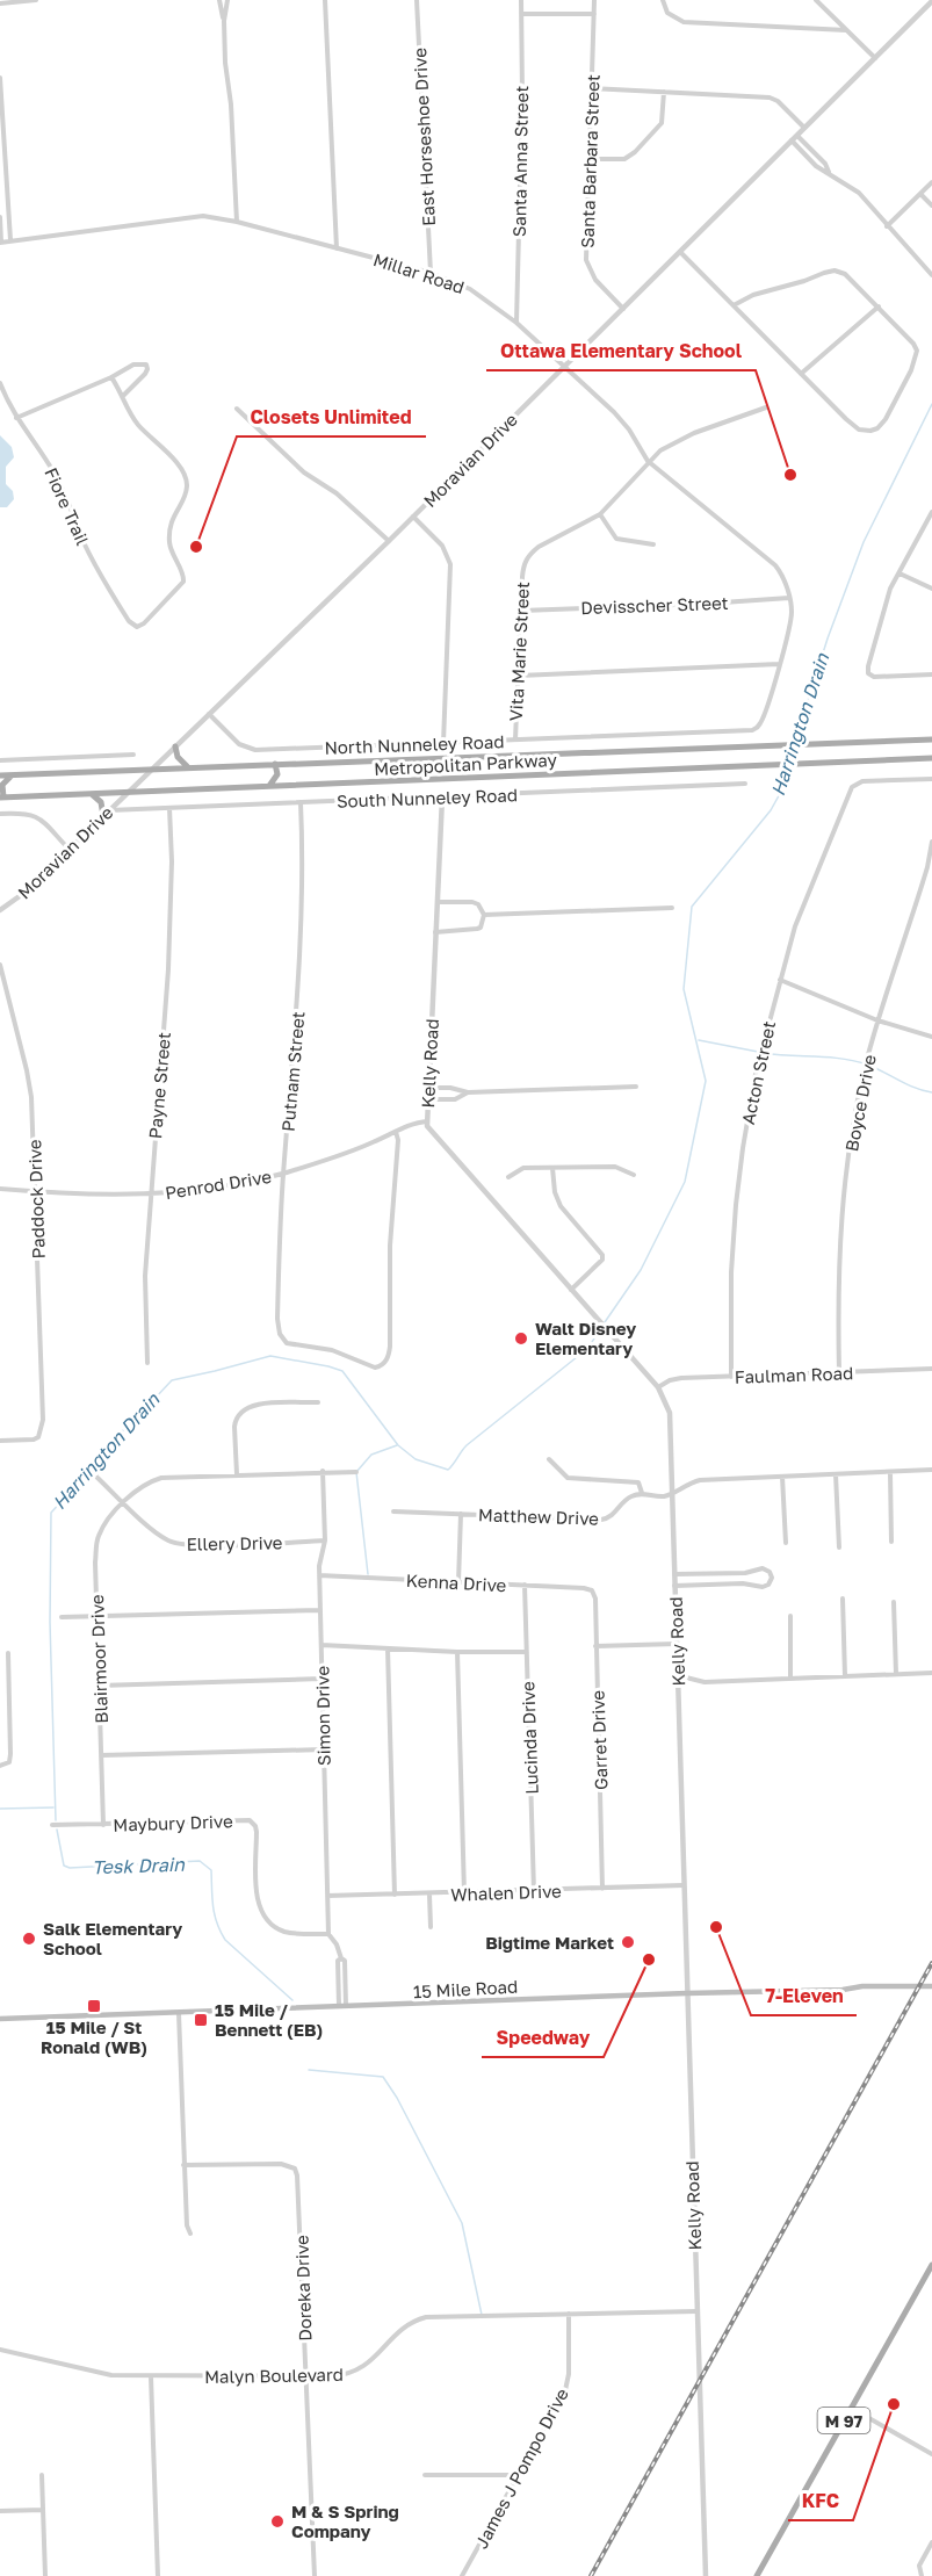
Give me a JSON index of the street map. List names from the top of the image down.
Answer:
{
  "streets": {
    "main road": ["Metropolitan Parkway", "15 Mile Road", "M 97"],
    "street": [
      "East Horseshoe Drive",
      "Santa Anna Street",
      "Santa Barbara Street",
      "Millar Road",
      "Moravian Drive",
      "Fiore Trail",
      "Devisscher Street",
      "Vita Marie Street",
      "North Nunneley Road",
      "South Nunneley Road",
      "Kelly Road",
      "Putnam Street",
      "Acton Street",
      "Payne Street",
      "Boyce Drive",
      "Penrod Drive",
      "Paddock Drive",
      "Faulman Road",
      "Matthew Drive",
      "Ellery Drive",
      "Kenna Drive",
      "Blairmoor Drive",
      "Simon Drive",
      "Lucinda Drive",
      "Garret Drive",
      "Maybury Drive",
      "Whalen Drive",
      "Doreka Drive",
      "Malyn Boulevard",
      "James J Pompo Drive"
    ]
  },
  "crossings": [
    ["East Horseshoe Drive", "Millar Road"],
    ["Santa Anna Street", "Millar Road"],
    ["Santa Barbara Street", "Moravian Drive"],
    ["Millar Road", "Moravian Drive"],
    ["Millar Road", "Devisscher Street"],
    ["Millar Road", "Vita Marie Street"],
    ["Millar Road", "North Nunneley Road"],
    ["Moravian Drive", "North Nunneley Road"],
    ["Moravian Drive", "Metropolitan Parkway"],
    ["Moravian Drive", "South Nunneley Road"],
    ["Devisscher Street", "Vita Marie Street"],
    ["Vita Marie Street", "North Nunneley Road"],
    ["South Nunneley Road", "Kelly Road"],
    ["South Nunneley Road", "Putnam Street"],
    ["South Nunneley Road", "Payne Street"],
    ["Kelly Road", "Penrod Drive"],
    ["Kelly Road", "Faulman Road"],
    ["Kelly Road", "Whalen Drive"],
    ["Kelly Road", "15 Mile Road"],
    ["Kelly Road", "Malyn Boulevard"],
    ["Putnam Street", "Penrod Drive"],
    ["Acton Street", "Faulman Road"],
    ["Payne Street", "Penrod Drive"],
    ["Boyce Drive", "Faulman Road"],
    ["Penrod Drive", "Paddock Drive"],
    ["Ellery Drive", "Blairmoor Drive"],
    ["Ellery Drive", "Simon Drive"],
    ["Kenna Drive", "Simon Drive"],
    ["Kenna Drive", "Lucinda Drive"],
    ["Kenna Drive", "Garret Drive"],
    ["Blairmoor Drive", "Simon Drive"],
    ["Blairmoor Drive", "Maybury Drive"],
    ["Simon Drive", "Maybury Drive"],
    ["Simon Drive", "Whalen Drive"],
    ["Simon Drive", "15 Mile Road"],
    ["Lucinda Drive", "Whalen Drive"],
    ["Garret Drive", "Whalen Drive"],
    ["Doreka Drive", "Malyn Boulevard"],
    ["Malyn Boulevard", "James J Pompo Drive"]
  ],
  "water": ["Harrington Drain", "Tesk Drain"],
  "places": {
    "other": [
      "Ottawa Elementary School",
      "Closets Unlimited",
      "Walt Disney Elementary",
      "7-Eleven",
      "Salk Elementary School",
      "Bigtime Market",
      "Speedway",
      "KFC",
      "M & S Spring Company"
    ],
    "transit": ["15 Mile / St Ronald (WB)", "15 Mile / Bennett (EB)"]
  }
}
